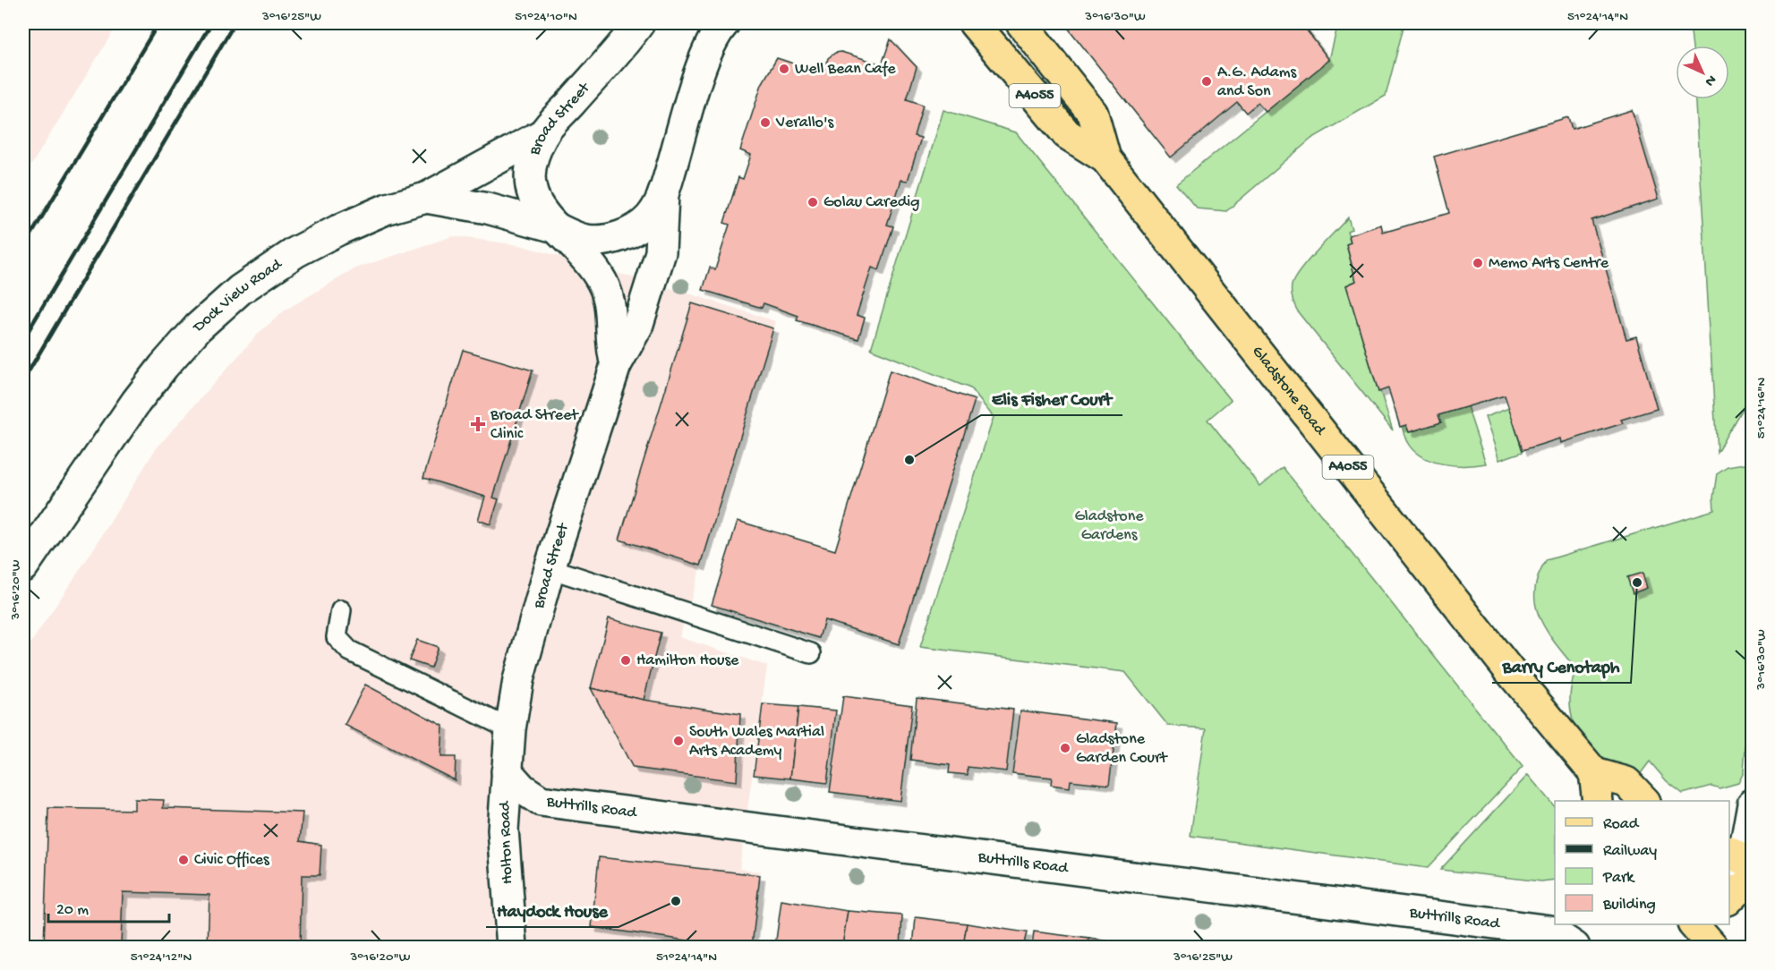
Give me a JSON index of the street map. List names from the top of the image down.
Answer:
{
  "streets": {
    "main road": ["A4055", "Gladstone Road"],
    "street": [
      "Broad Street",
      "Dock View Road",
      "Buttrills Road",
      "Holton Road"
    ]
  },
  "crossings": [
    ["Broad Street", "Dock View Road"],
    ["Broad Street", "Buttrills Road"],
    ["Broad Street", "Holton Road"],
    ["Buttrills Road", "Holton Road"]
  ],
  "parks": ["Gladstone Gardens"],
  "places": {
    "other": [
      "Well Bean Cafe",
      "A.G. Adams and Son",
      "Verallo's",
      "Golau Caredig",
      "Memo Arts Centre",
      "Elis Fisher Court",
      "Barry Cenotaph",
      "Hamilton House",
      "South Wales Martial Arts Academy",
      "Gladstone Garden Court",
      "Civic Offices",
      "Haydock House"
    ],
    "health": ["Broad Street Clinic"]
  },
  "legend": [
    "Road",
    "Railway",
    "Park",
    "Building"
  ],
  "scale_bar": "20 m",
  "north": "bottom right",
  "coordinates": [
    "3°16'25\"W",
    "51°24'10\"N",
    "3°16'30\"W",
    "51°24'14\"N",
    "51°24'16\"N",
    "3°16'20\"W",
    "51°24'12\"N"
  ]
}
